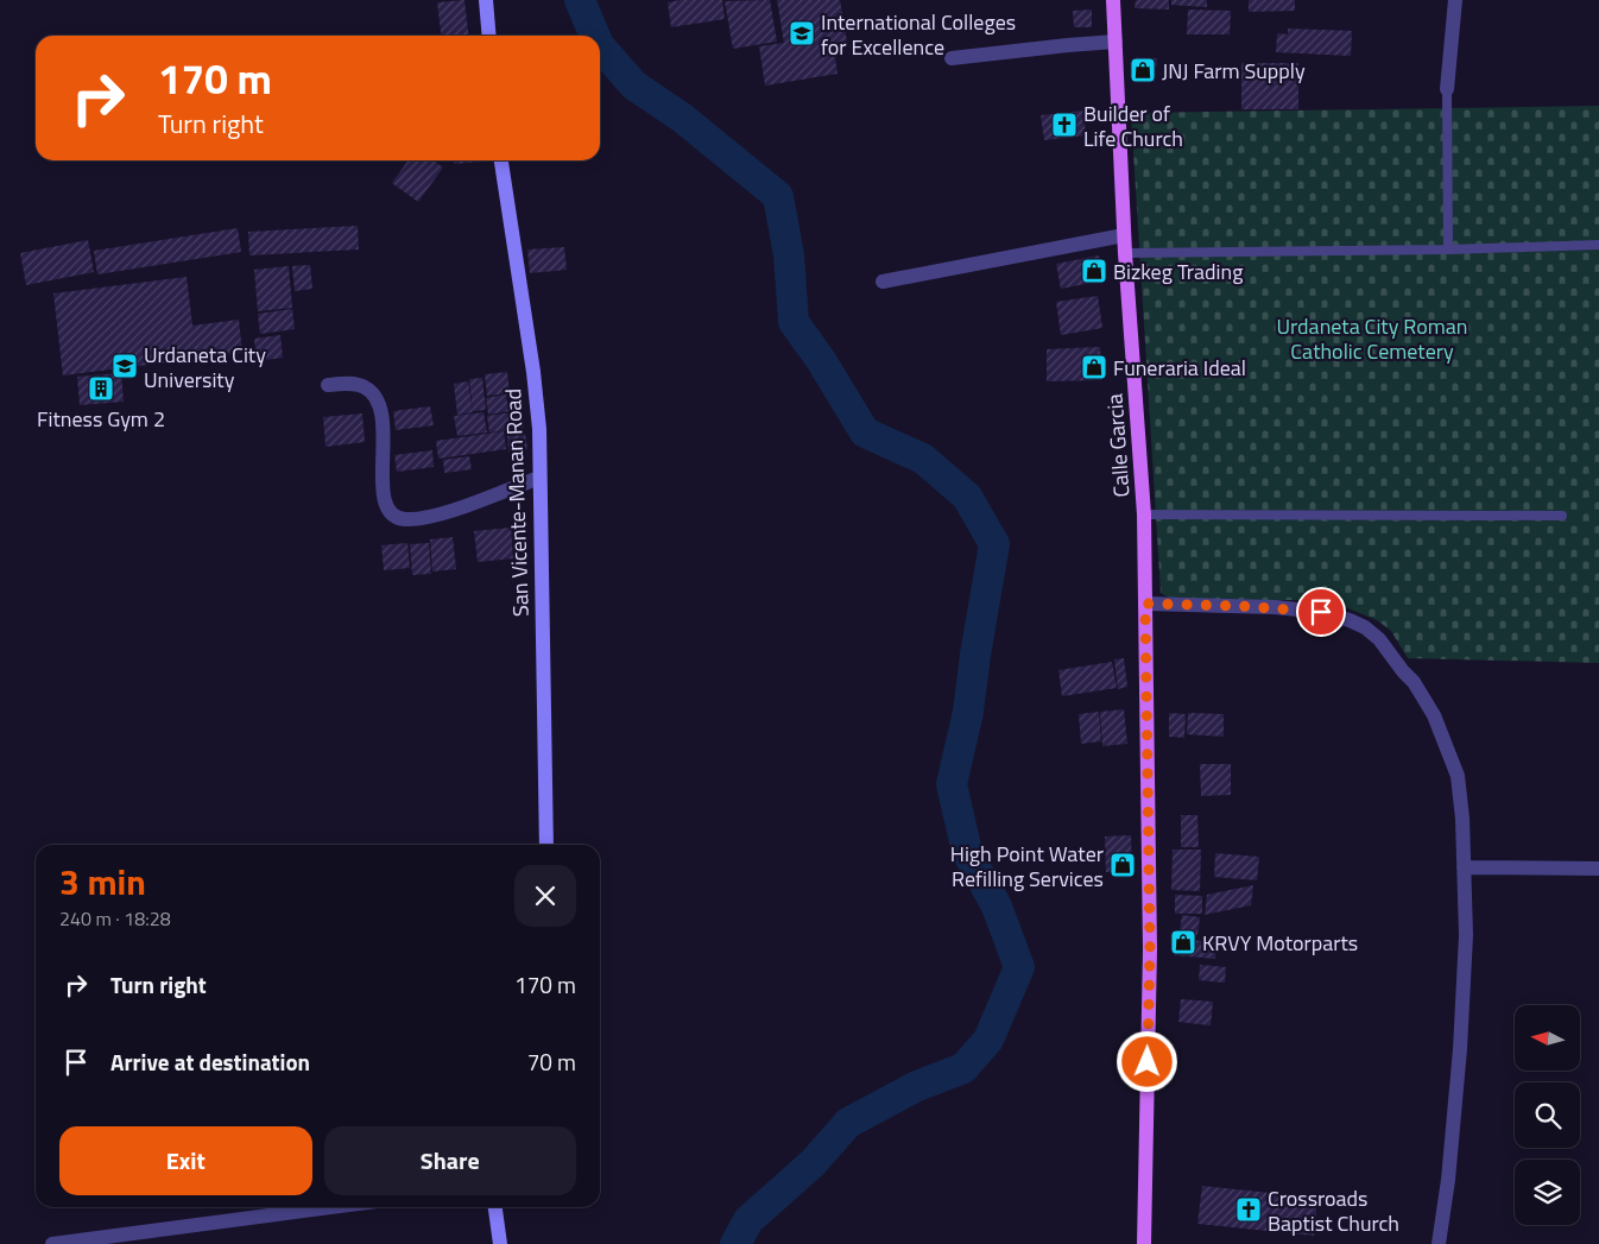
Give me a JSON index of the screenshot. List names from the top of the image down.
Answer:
{
  "streets": {
    "main road": ["Calle Garcia"],
    "street": ["San Vicente-Manan Road"]
  },
  "parks": ["Urdaneta City Roman Catholic Cemetery"],
  "places": {
    "school or university": ["International Colleges for Excellence", "Urdaneta City University"],
    "shop": [
      "JNJ Farm Supply",
      "Bizkeg Trading",
      "Funeraria Ideal",
      "High Point Water Refilling Services",
      "KRVY Motorparts"
    ],
    "church": ["Builder of Life Church", "Crossroads Baptist Church"],
    "building": ["Fitness Gym 2"]
  },
  "north": "left",
  "page": {
    "turn": ["170 m", "Turn right"],
    "heading": ["3 min", "240 m · 18:28"],
    "list": [
      {
        "name": "Turn right",
        "value": "170 m"
      },
      {
        "name": "Arrive at destination",
        "value": "70 m"
      }
    ],
    "buttons": ["Exit", "Share"]
  }
}
